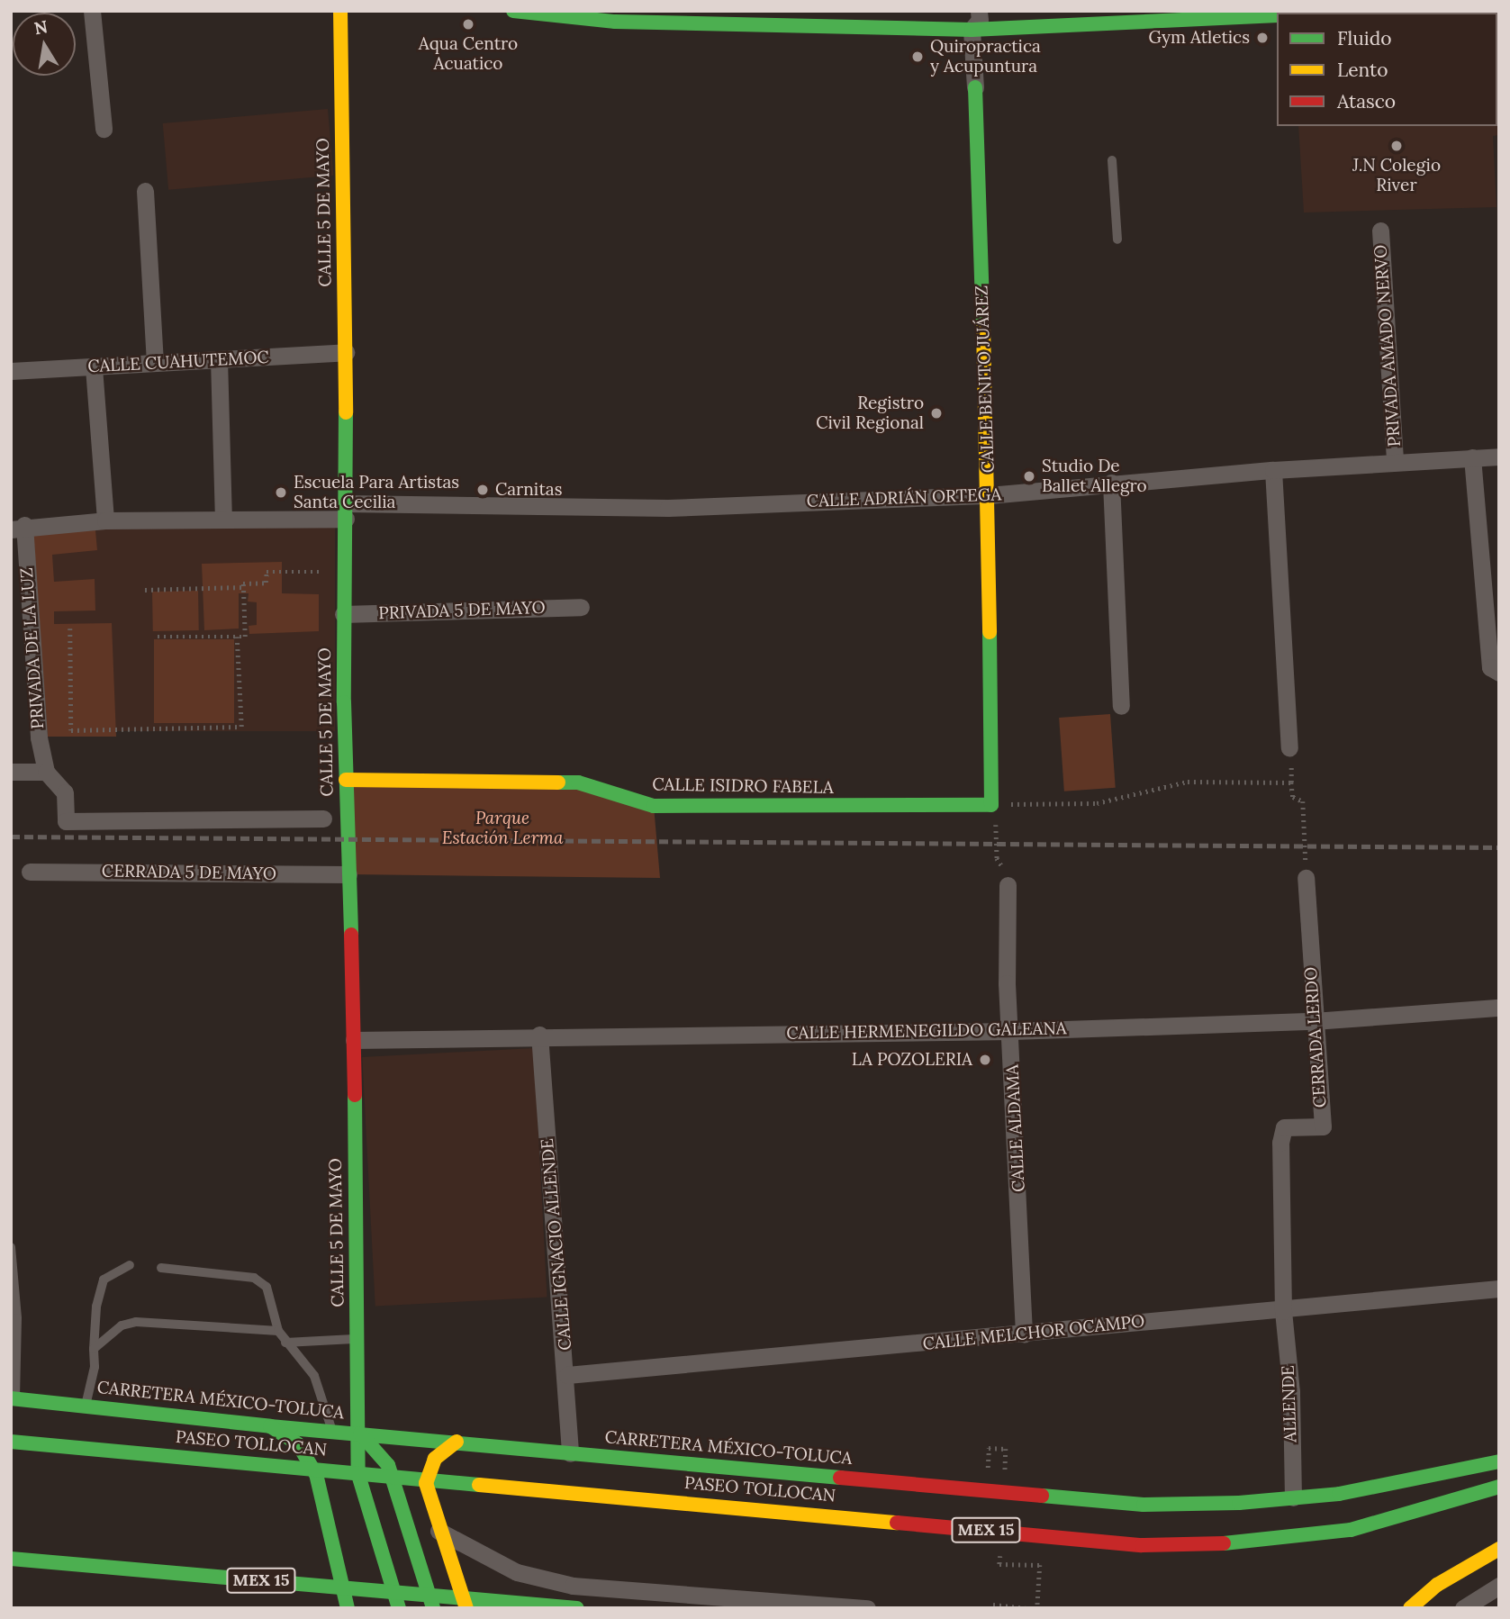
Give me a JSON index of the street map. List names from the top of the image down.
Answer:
{
  "streets": {
    "main road": [
      "CALLE 5 DE MAYO",
      "CALLE BENITO JUÁREZ",
      "CALLE ISIDRO FABELA",
      "CARRETERA MÉXICO-TOLUCA",
      "PASEO TOLLOCAN",
      "MEX 15"
    ],
    "street": [
      "PRIVADA AMADO NERVO",
      "CALLE CUAHUTEMOC",
      "CALLE ADRIÁN ORTEGA",
      "PRIVADA 5 DE MAYO",
      "PRIVADA DE LA LUZ",
      "CERRADA 5 DE MAYO",
      "CALLE HERMENEGILDO GALEANA",
      "CERRADA LERDO",
      "CALLE ALDAMA",
      "CALLE IGNACIO ALLENDE",
      "CALLE MELCHOR OCAMPO",
      "ALLENDE"
    ]
  },
  "crossings": [
    ["CALLE 5 DE MAYO", "CALLE CUAHUTEMOC"],
    ["CALLE 5 DE MAYO", "CALLE ADRIÁN ORTEGA"],
    ["CALLE 5 DE MAYO", "PRIVADA 5 DE MAYO"],
    ["CALLE 5 DE MAYO", "CALLE ISIDRO FABELA"],
    ["CALLE 5 DE MAYO", "CERRADA 5 DE MAYO"],
    ["CALLE 5 DE MAYO", "CALLE HERMENEGILDO GALEANA"],
    ["CALLE 5 DE MAYO", "CARRETERA MÉXICO-TOLUCA"],
    ["PRIVADA AMADO NERVO", "CALLE ADRIÁN ORTEGA"],
    ["CALLE BENITO JUÁREZ", "CALLE ADRIÁN ORTEGA"],
    ["CALLE BENITO JUÁREZ", "CALLE ISIDRO FABELA"],
    ["CALLE ADRIÁN ORTEGA", "PRIVADA DE LA LUZ"],
    ["CALLE HERMENEGILDO GALEANA", "CERRADA LERDO"],
    ["CALLE HERMENEGILDO GALEANA", "CALLE ALDAMA"],
    ["CALLE HERMENEGILDO GALEANA", "CALLE IGNACIO ALLENDE"],
    ["CERRADA LERDO", "CALLE MELCHOR OCAMPO"],
    ["CERRADA LERDO", "ALLENDE"],
    ["CALLE ALDAMA", "CALLE MELCHOR OCAMPO"],
    ["CALLE IGNACIO ALLENDE", "CALLE MELCHOR OCAMPO"],
    ["CALLE IGNACIO ALLENDE", "CARRETERA MÉXICO-TOLUCA"],
    ["CALLE MELCHOR OCAMPO", "ALLENDE"],
    ["CARRETERA MÉXICO-TOLUCA", "ALLENDE"]
  ],
  "parks": ["Parque Estación Lerma"],
  "places": [
    "Aqua Centro Acuatico",
    "Gym Atletics",
    "Quiropractica y Acupuntura",
    "J.N Colegio River",
    "Registro Civil Regional",
    "Studio De Ballet Allegro",
    "Carnitas",
    "Escuela Para Artistas Santa Cecilia",
    "LA POZOLERIA"
  ],
  "legend": ["Fluido", "Lento", "Atasco"],
  "north": "top"
}
